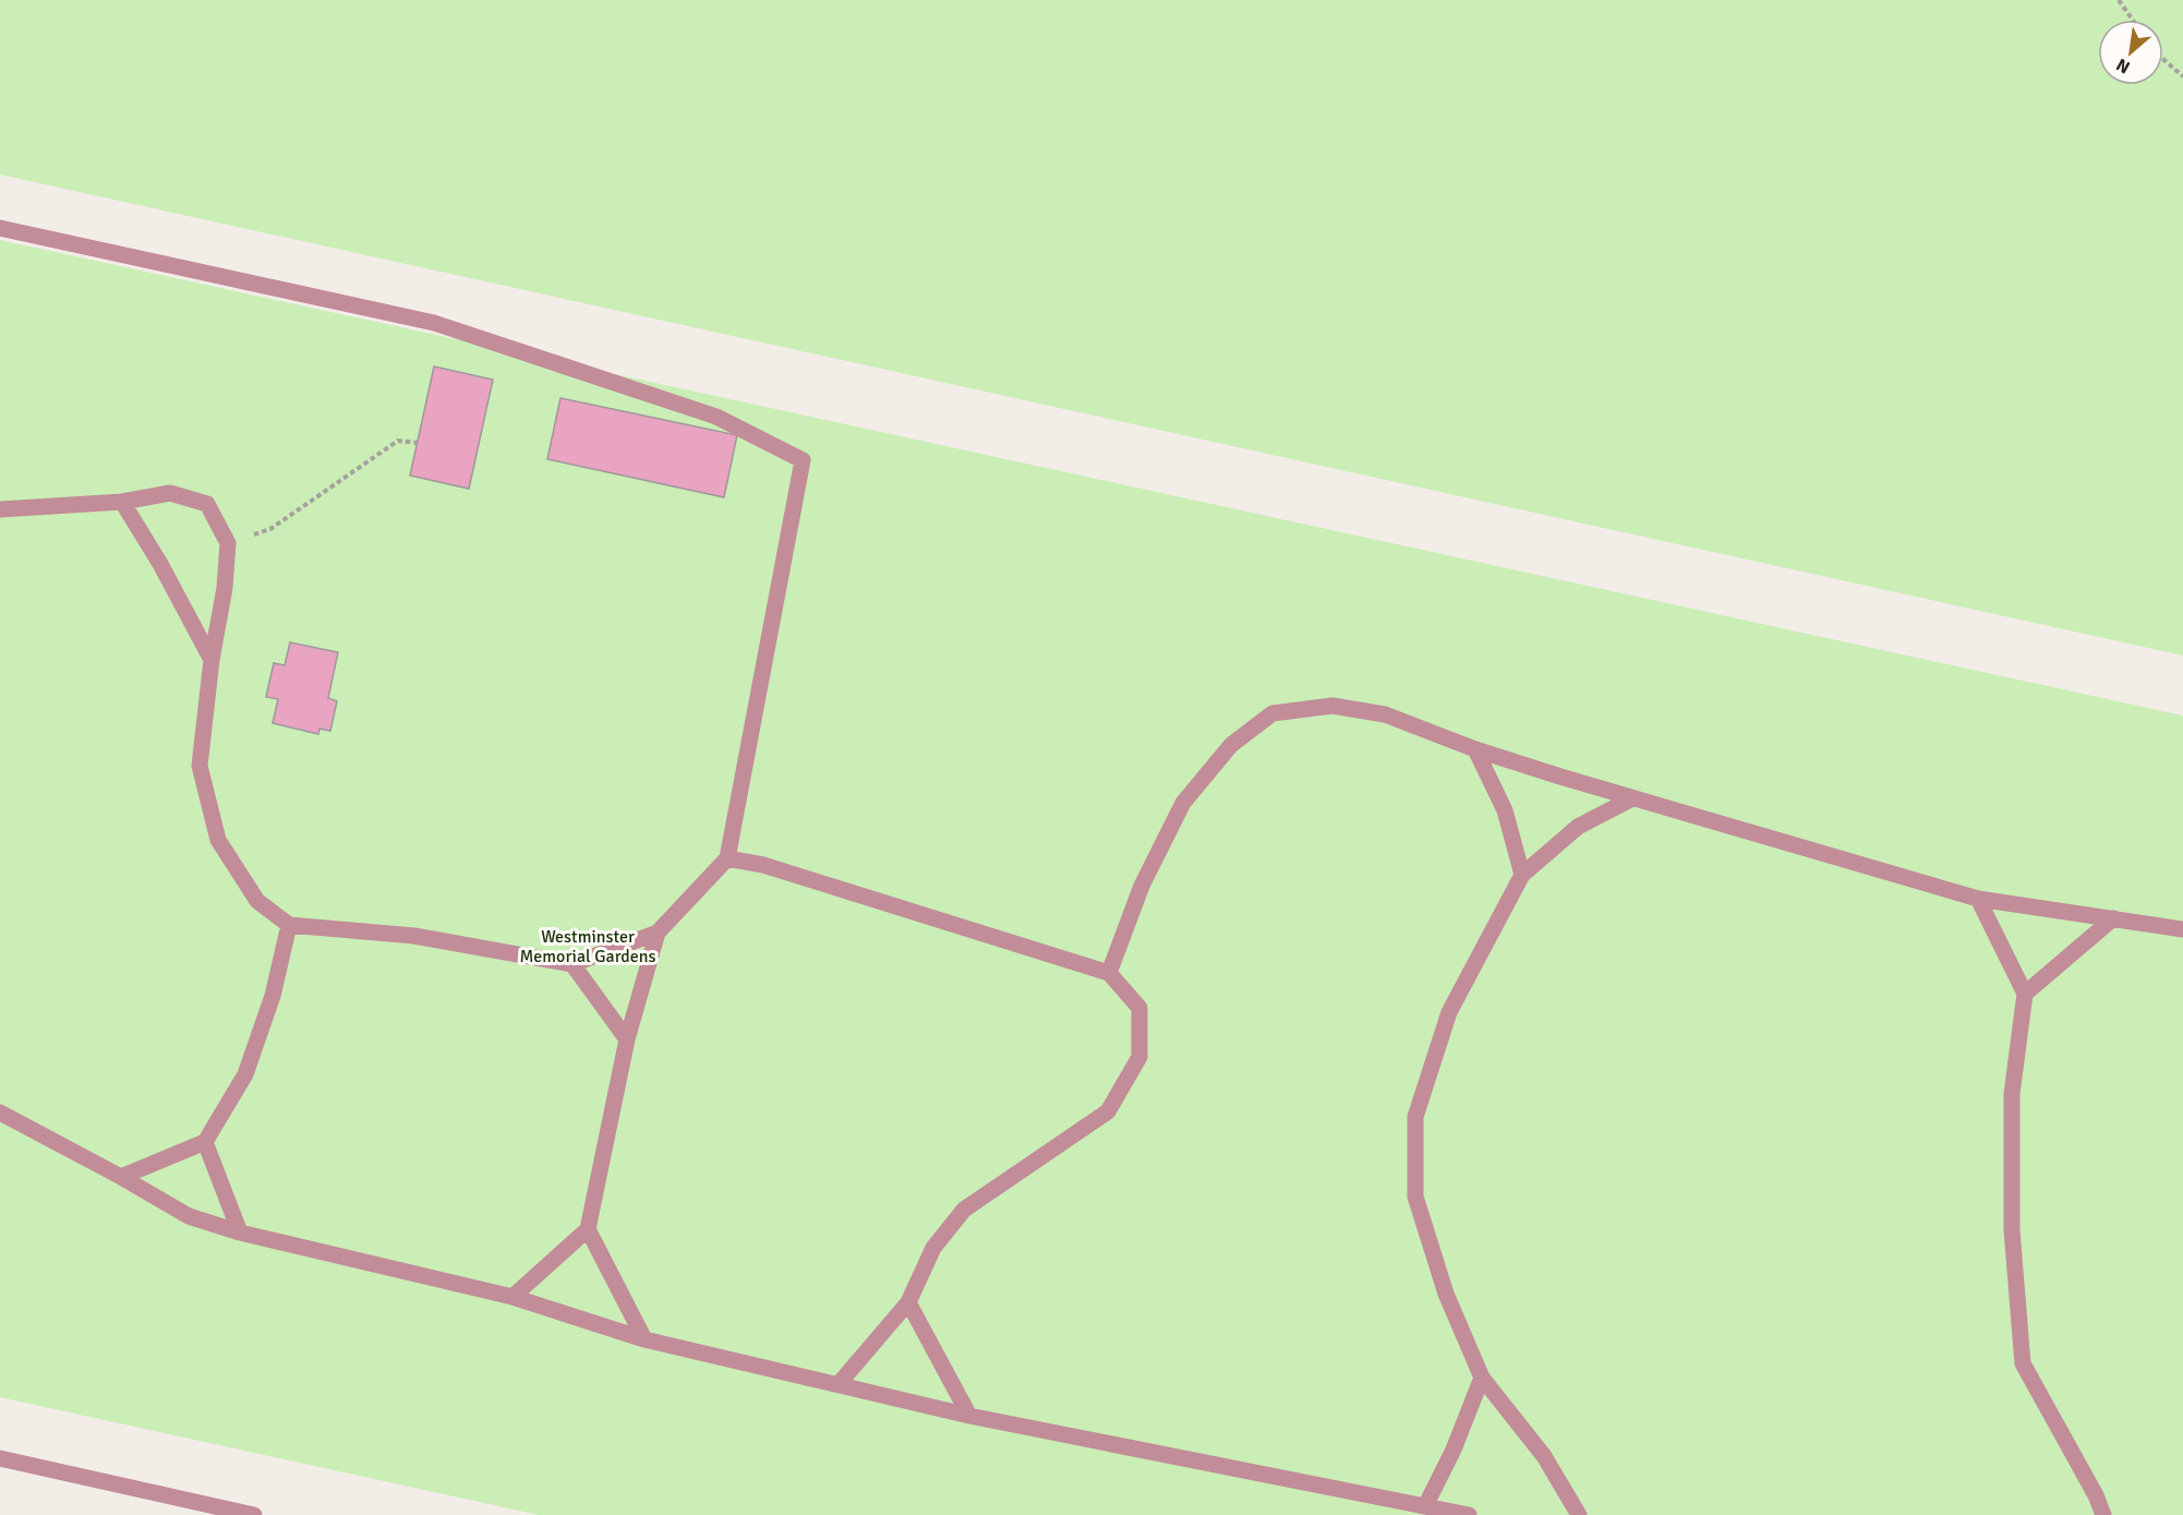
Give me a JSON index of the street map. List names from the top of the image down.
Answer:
{
  "parks": ["Westminster Memorial Gardens"],
  "north": "bottom left"
}
